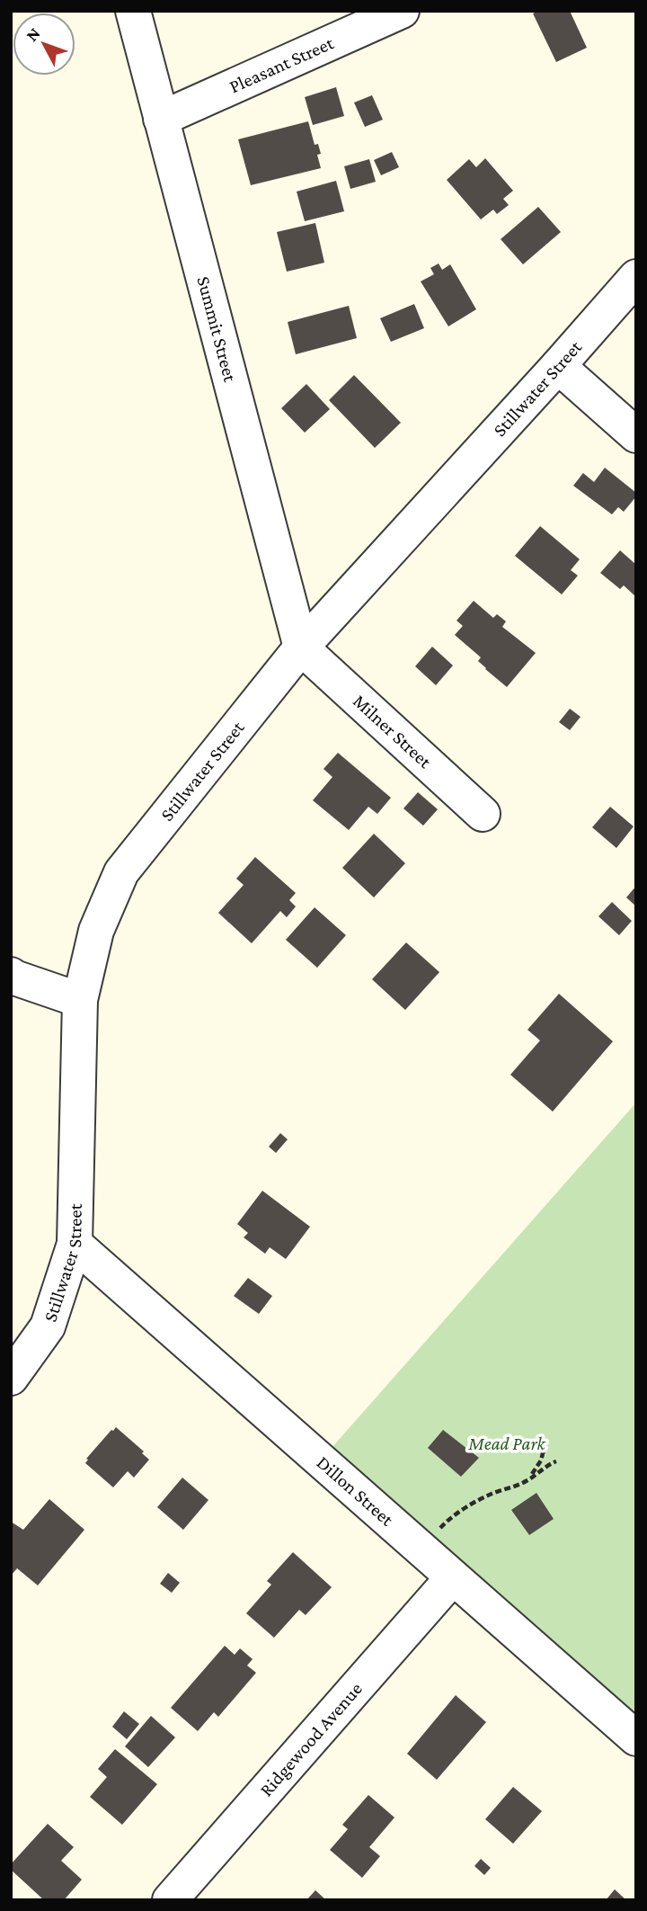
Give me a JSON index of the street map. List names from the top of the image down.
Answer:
{
  "streets": {
    "street": [
      "Pleasant Street",
      "Summit Street",
      "Stillwater Street",
      "Milner Street",
      "Dillon Street",
      "Ridgewood Avenue"
    ]
  },
  "crossings": [
    ["Pleasant Street", "Summit Street"],
    ["Summit Street", "Stillwater Street"],
    ["Summit Street", "Milner Street"],
    ["Stillwater Street", "Milner Street"],
    ["Stillwater Street", "Dillon Street"],
    ["Dillon Street", "Ridgewood Avenue"]
  ],
  "parks": ["Mead Park"],
  "north": "top left"
}
